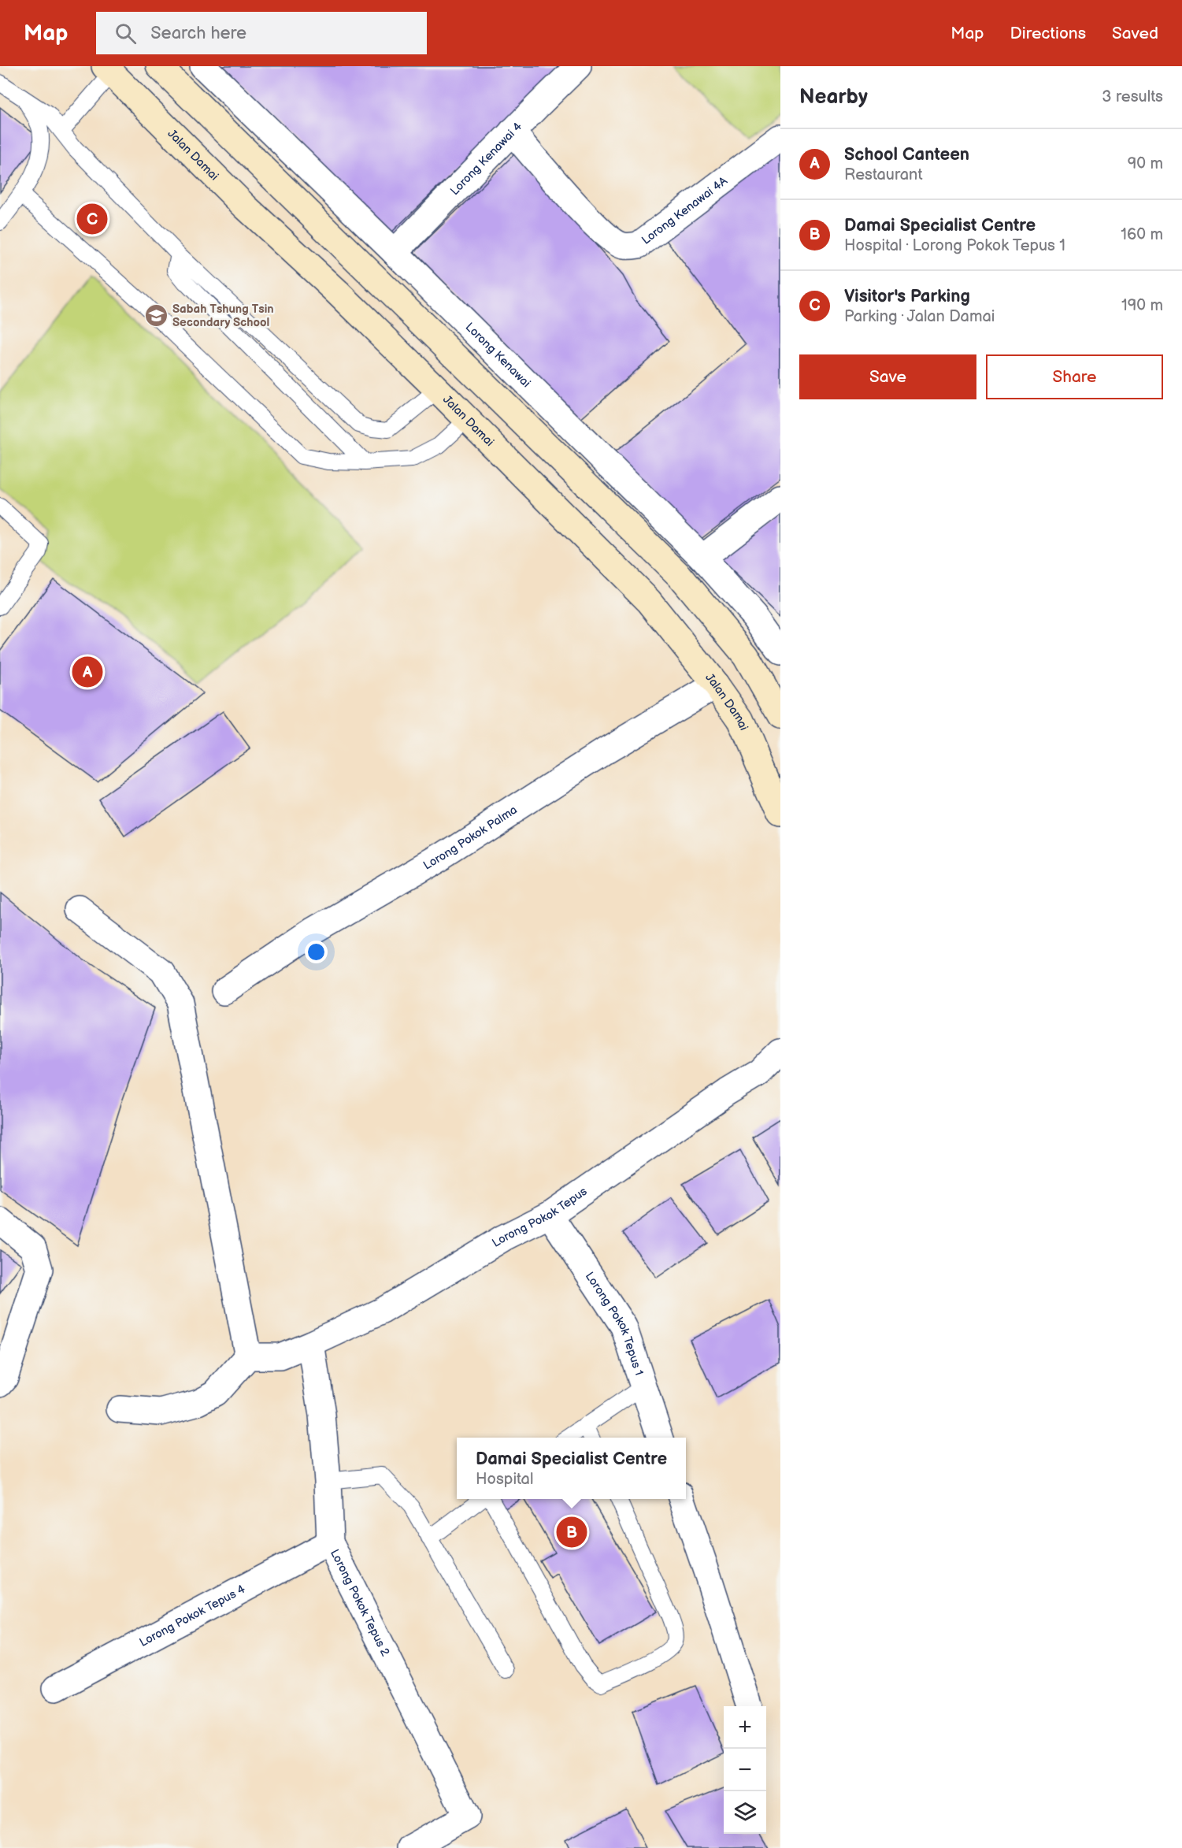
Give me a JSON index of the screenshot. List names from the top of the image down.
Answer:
{
  "streets": {
    "main road": ["Jalan Damai"],
    "street": [
      "Lorong Kenawai 4",
      "Lorong Kenawai 4A",
      "Lorong Kenawai",
      "Lorong Pokok Palma",
      "Lorong Pokok Tepus",
      "Lorong Pokok Tepus 1",
      "Lorong Pokok Tepus 2",
      "Lorong Pokok Tepus 4"
    ]
  },
  "crossings": [
    ["Jalan Damai", "Lorong Pokok Palma"],
    ["Lorong Kenawai 4", "Lorong Kenawai 4A"],
    ["Lorong Kenawai 4", "Lorong Kenawai"],
    ["Lorong Pokok Tepus", "Lorong Pokok Tepus 1"],
    ["Lorong Pokok Tepus", "Lorong Pokok Tepus 2"],
    ["Lorong Pokok Tepus 2", "Lorong Pokok Tepus 4"]
  ],
  "places": {
    "school or university": ["Sabah Tshung Tsin Secondary School"]
  },
  "page": {
    "header": "Map",
    "search": "Search here",
    "nav": ["Map", "Directions", "Saved"],
    "heading": ["Nearby", "3 results"],
    "list": [
      {
        "mark": "A",
        "name": "School Canteen",
        "note": "Restaurant",
        "value": "90 m"
      },
      {
        "mark": "B",
        "name": "Damai Specialist Centre",
        "note": "Hospital · Lorong Pokok Tepus 1",
        "value": "160 m"
      },
      {
        "mark": "C",
        "name": "Visitor's Parking",
        "note": "Parking · Jalan Damai",
        "value": "190 m"
      }
    ],
    "pins": ["C", "A", "B"],
    "buttons": ["Save", "Share"],
    "popup": ["Damai Specialist Centre", "Hospital"],
    "map_buttons": ["+", "−"]
  }
}
